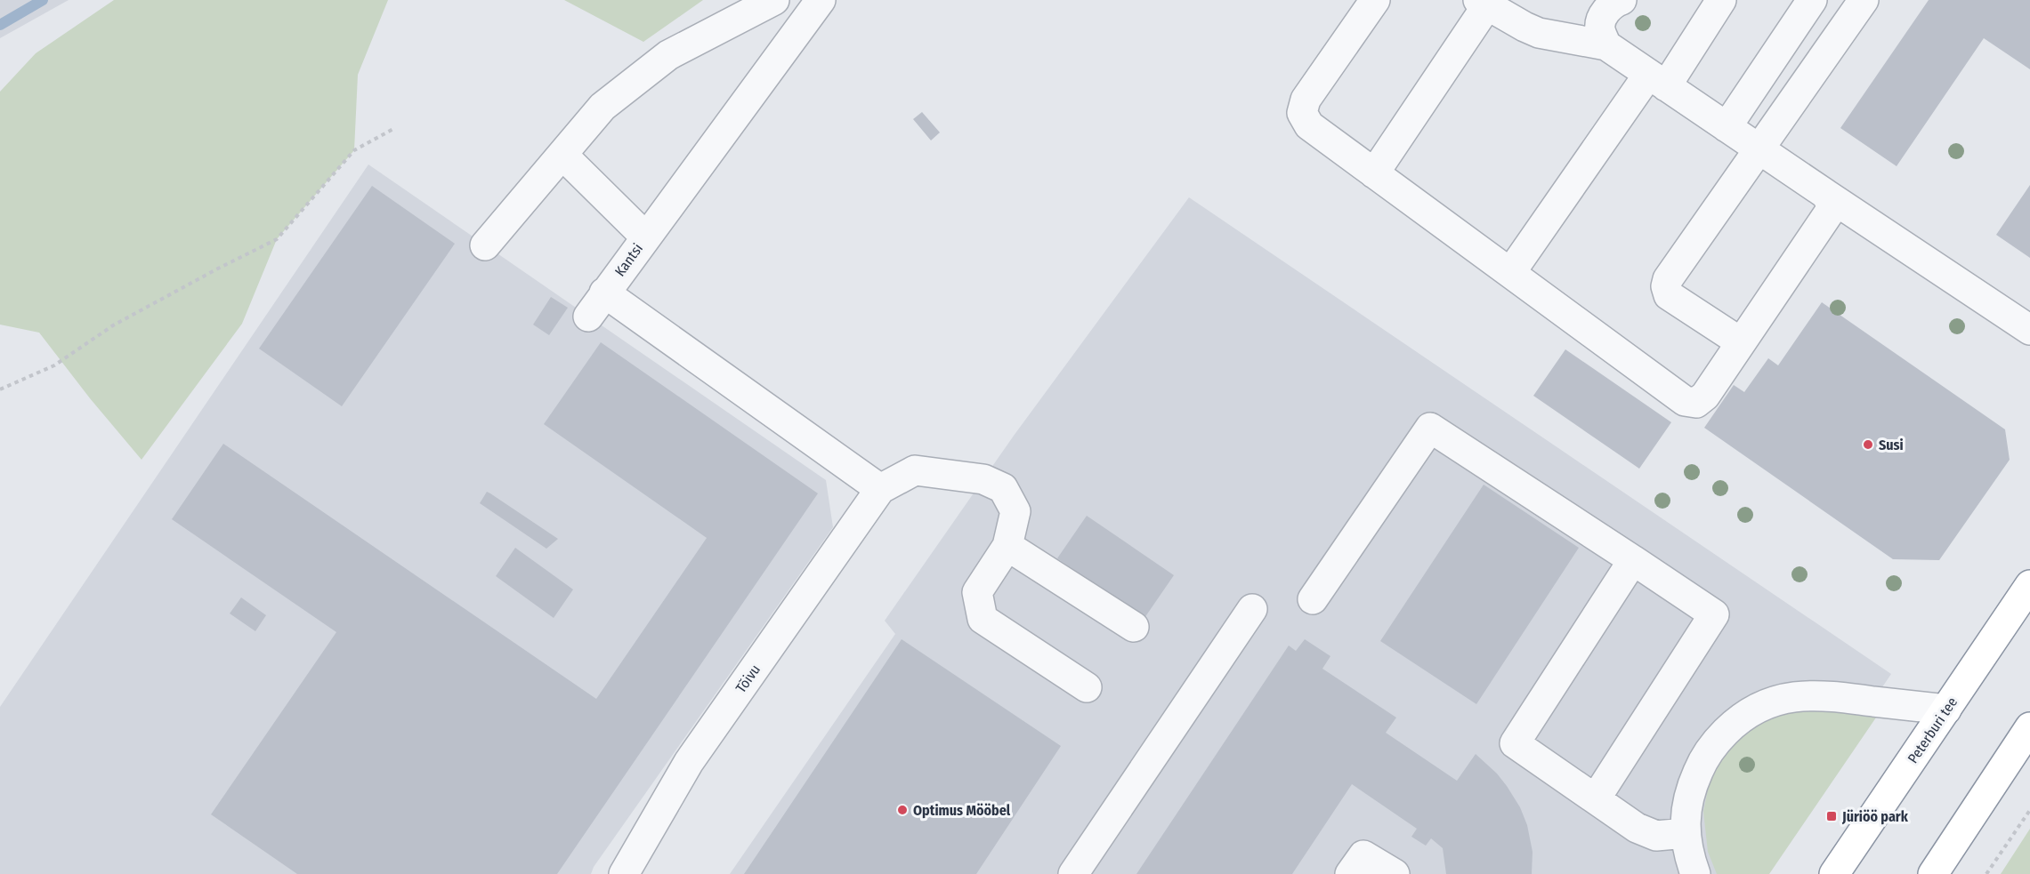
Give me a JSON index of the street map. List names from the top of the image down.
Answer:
{
  "streets": {
    "highway": ["Peterburi tee"],
    "street": ["Kantsi", "Tõivu"]
  },
  "places": {
    "other": ["Susi", "Optimus Mööbel"],
    "transit": ["Jüriöö park"]
  }
}
